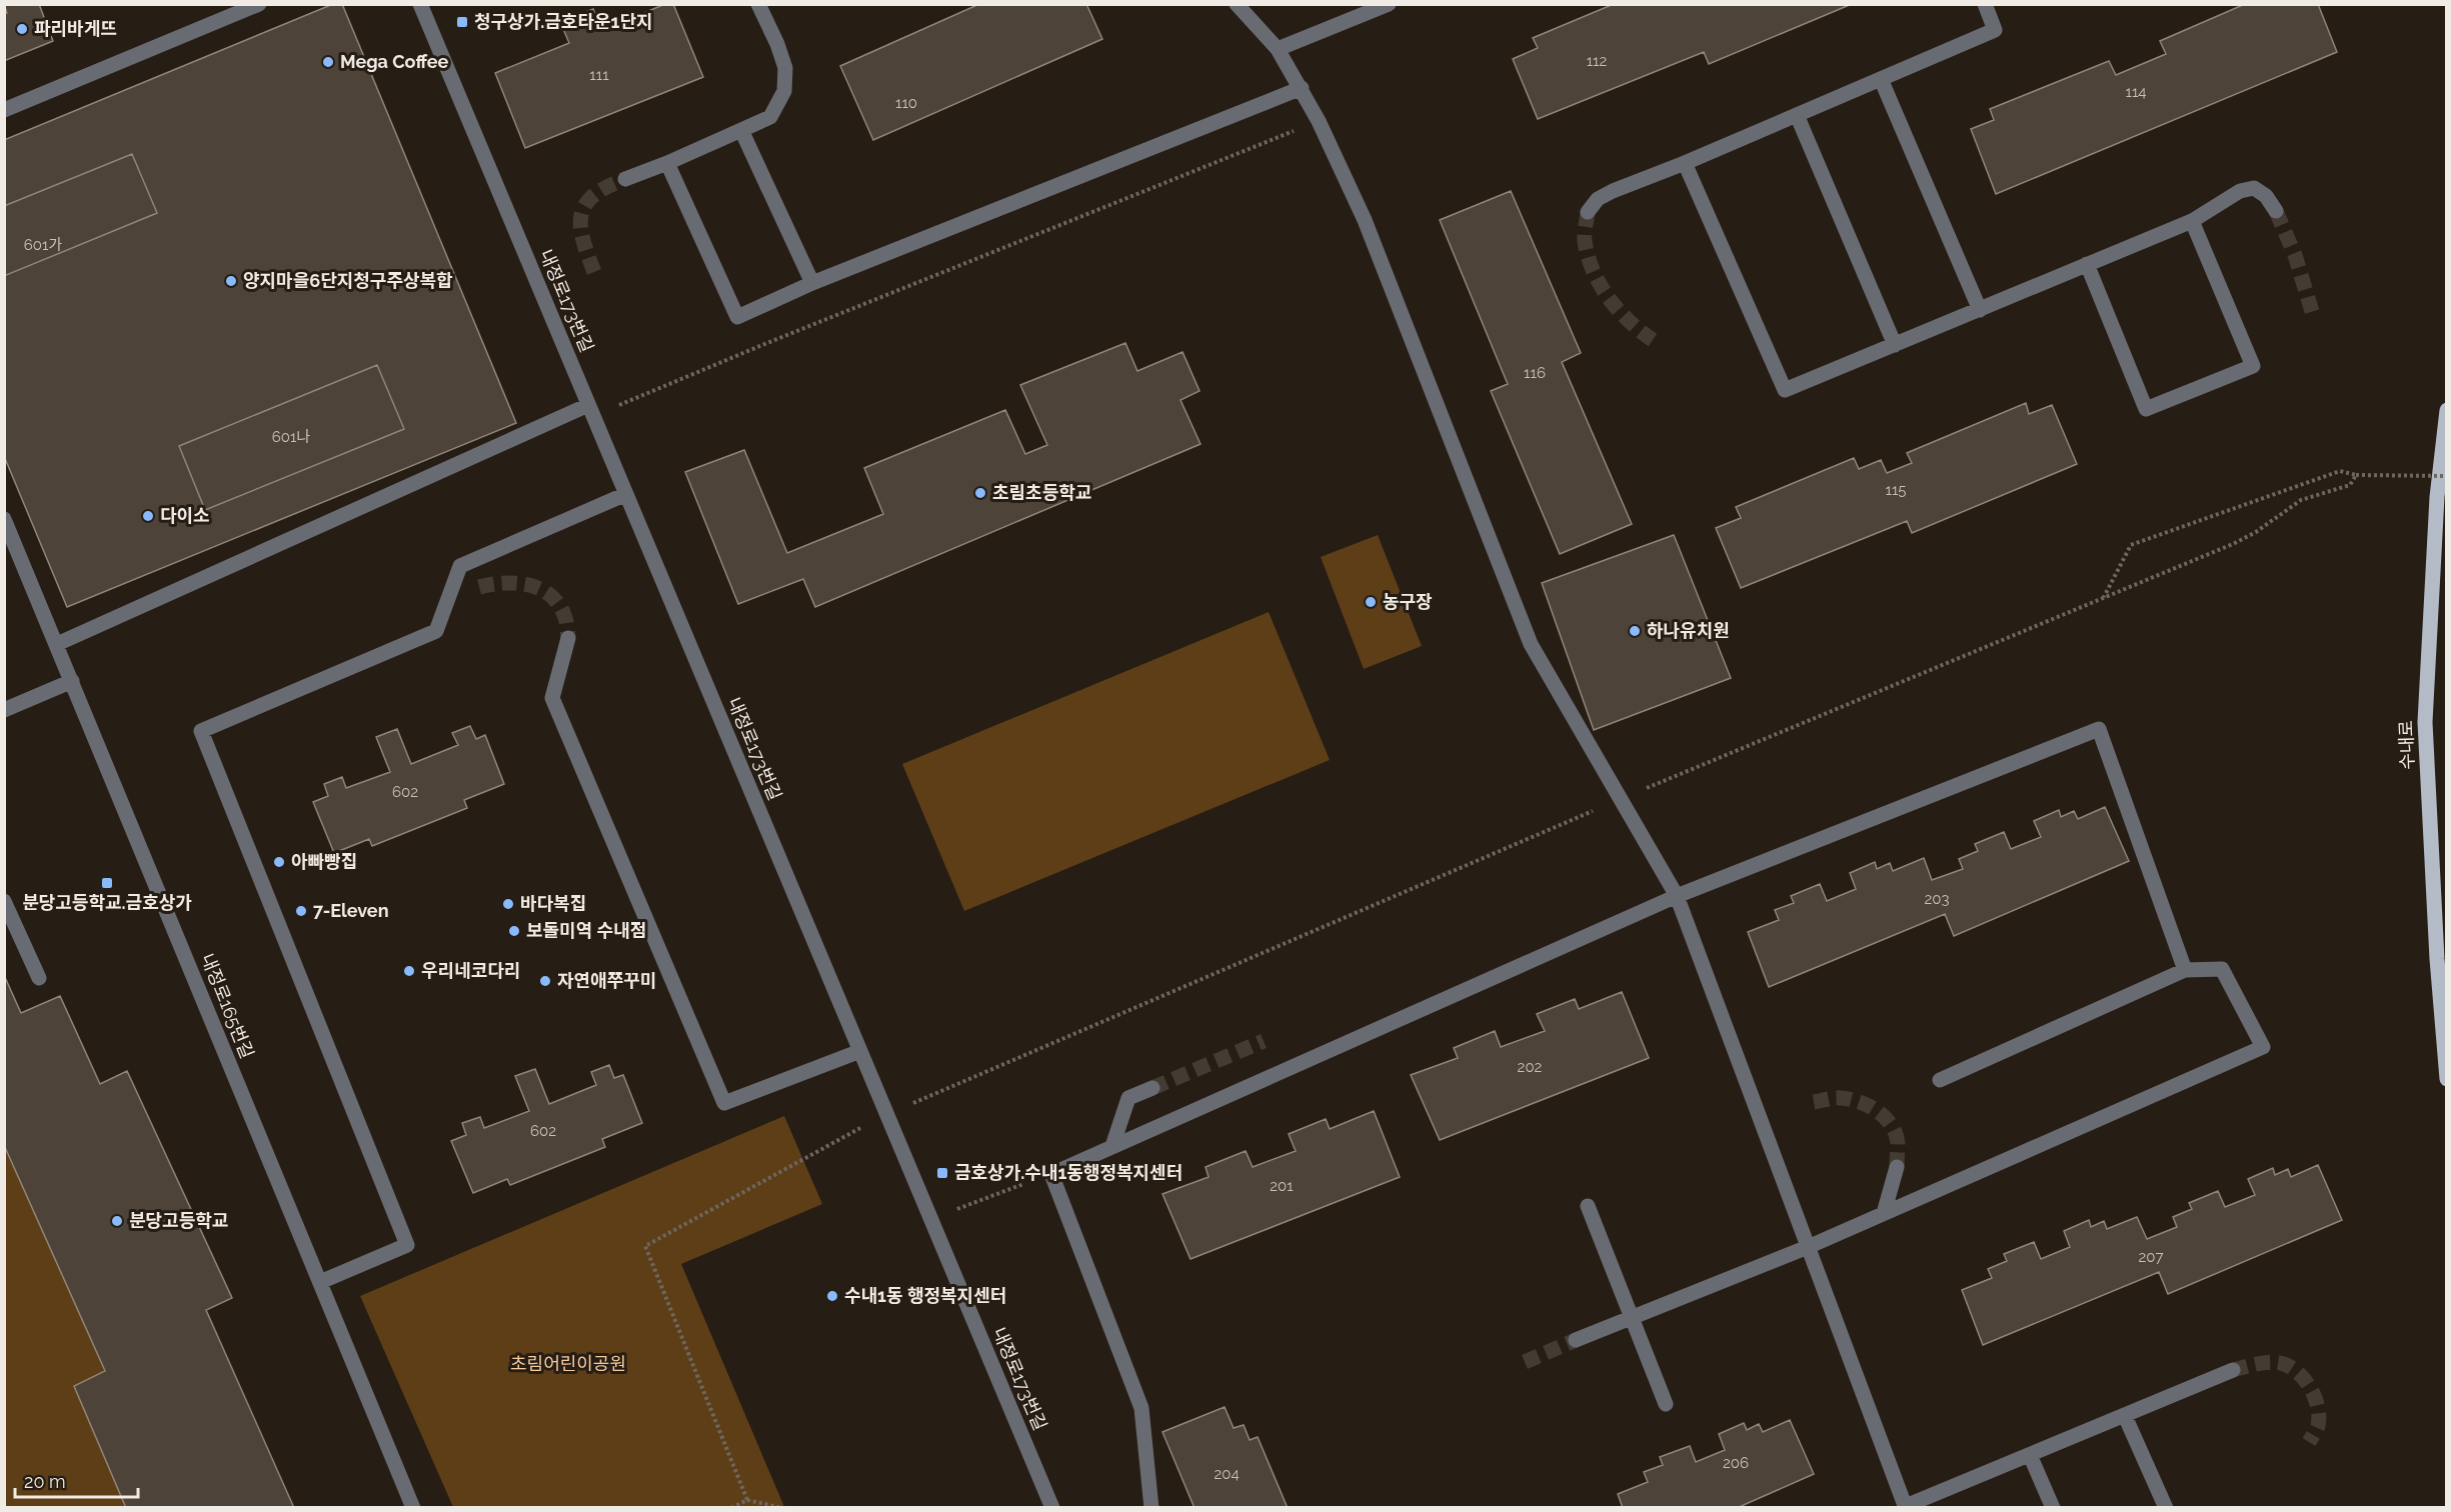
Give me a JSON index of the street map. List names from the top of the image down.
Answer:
{
  "streets": {
    "main road": ["수내로"],
    "street": ["내정로173번길", "내정로165번길"]
  },
  "parks": ["초림어린이공원"],
  "places": {
    "transit": ["청구상가.금호타운1단지", "분당고등학교.금호상가", "금호상가.수내1동행정복지센터"],
    "other": [
      "파리바게뜨",
      "Mega Coffee",
      "양지마을6단지청구주상복합",
      "초림초등학교",
      "다이소",
      "농구장",
      "하나유치원",
      "아빠빵집",
      "바다복집",
      "7-Eleven",
      "보돌미역 수내점",
      "우리네코다리",
      "자연애쭈꾸미",
      "분당고등학교",
      "수내1동 행정복지센터"
    ]
  },
  "house_numbers": [
    "112",
    "111",
    "114",
    "110",
    "601가",
    "116",
    "601나",
    "115",
    "602",
    "203",
    "202",
    "602",
    "201",
    "207",
    "206",
    "204"
  ],
  "scale_bar": "20 m"
}
